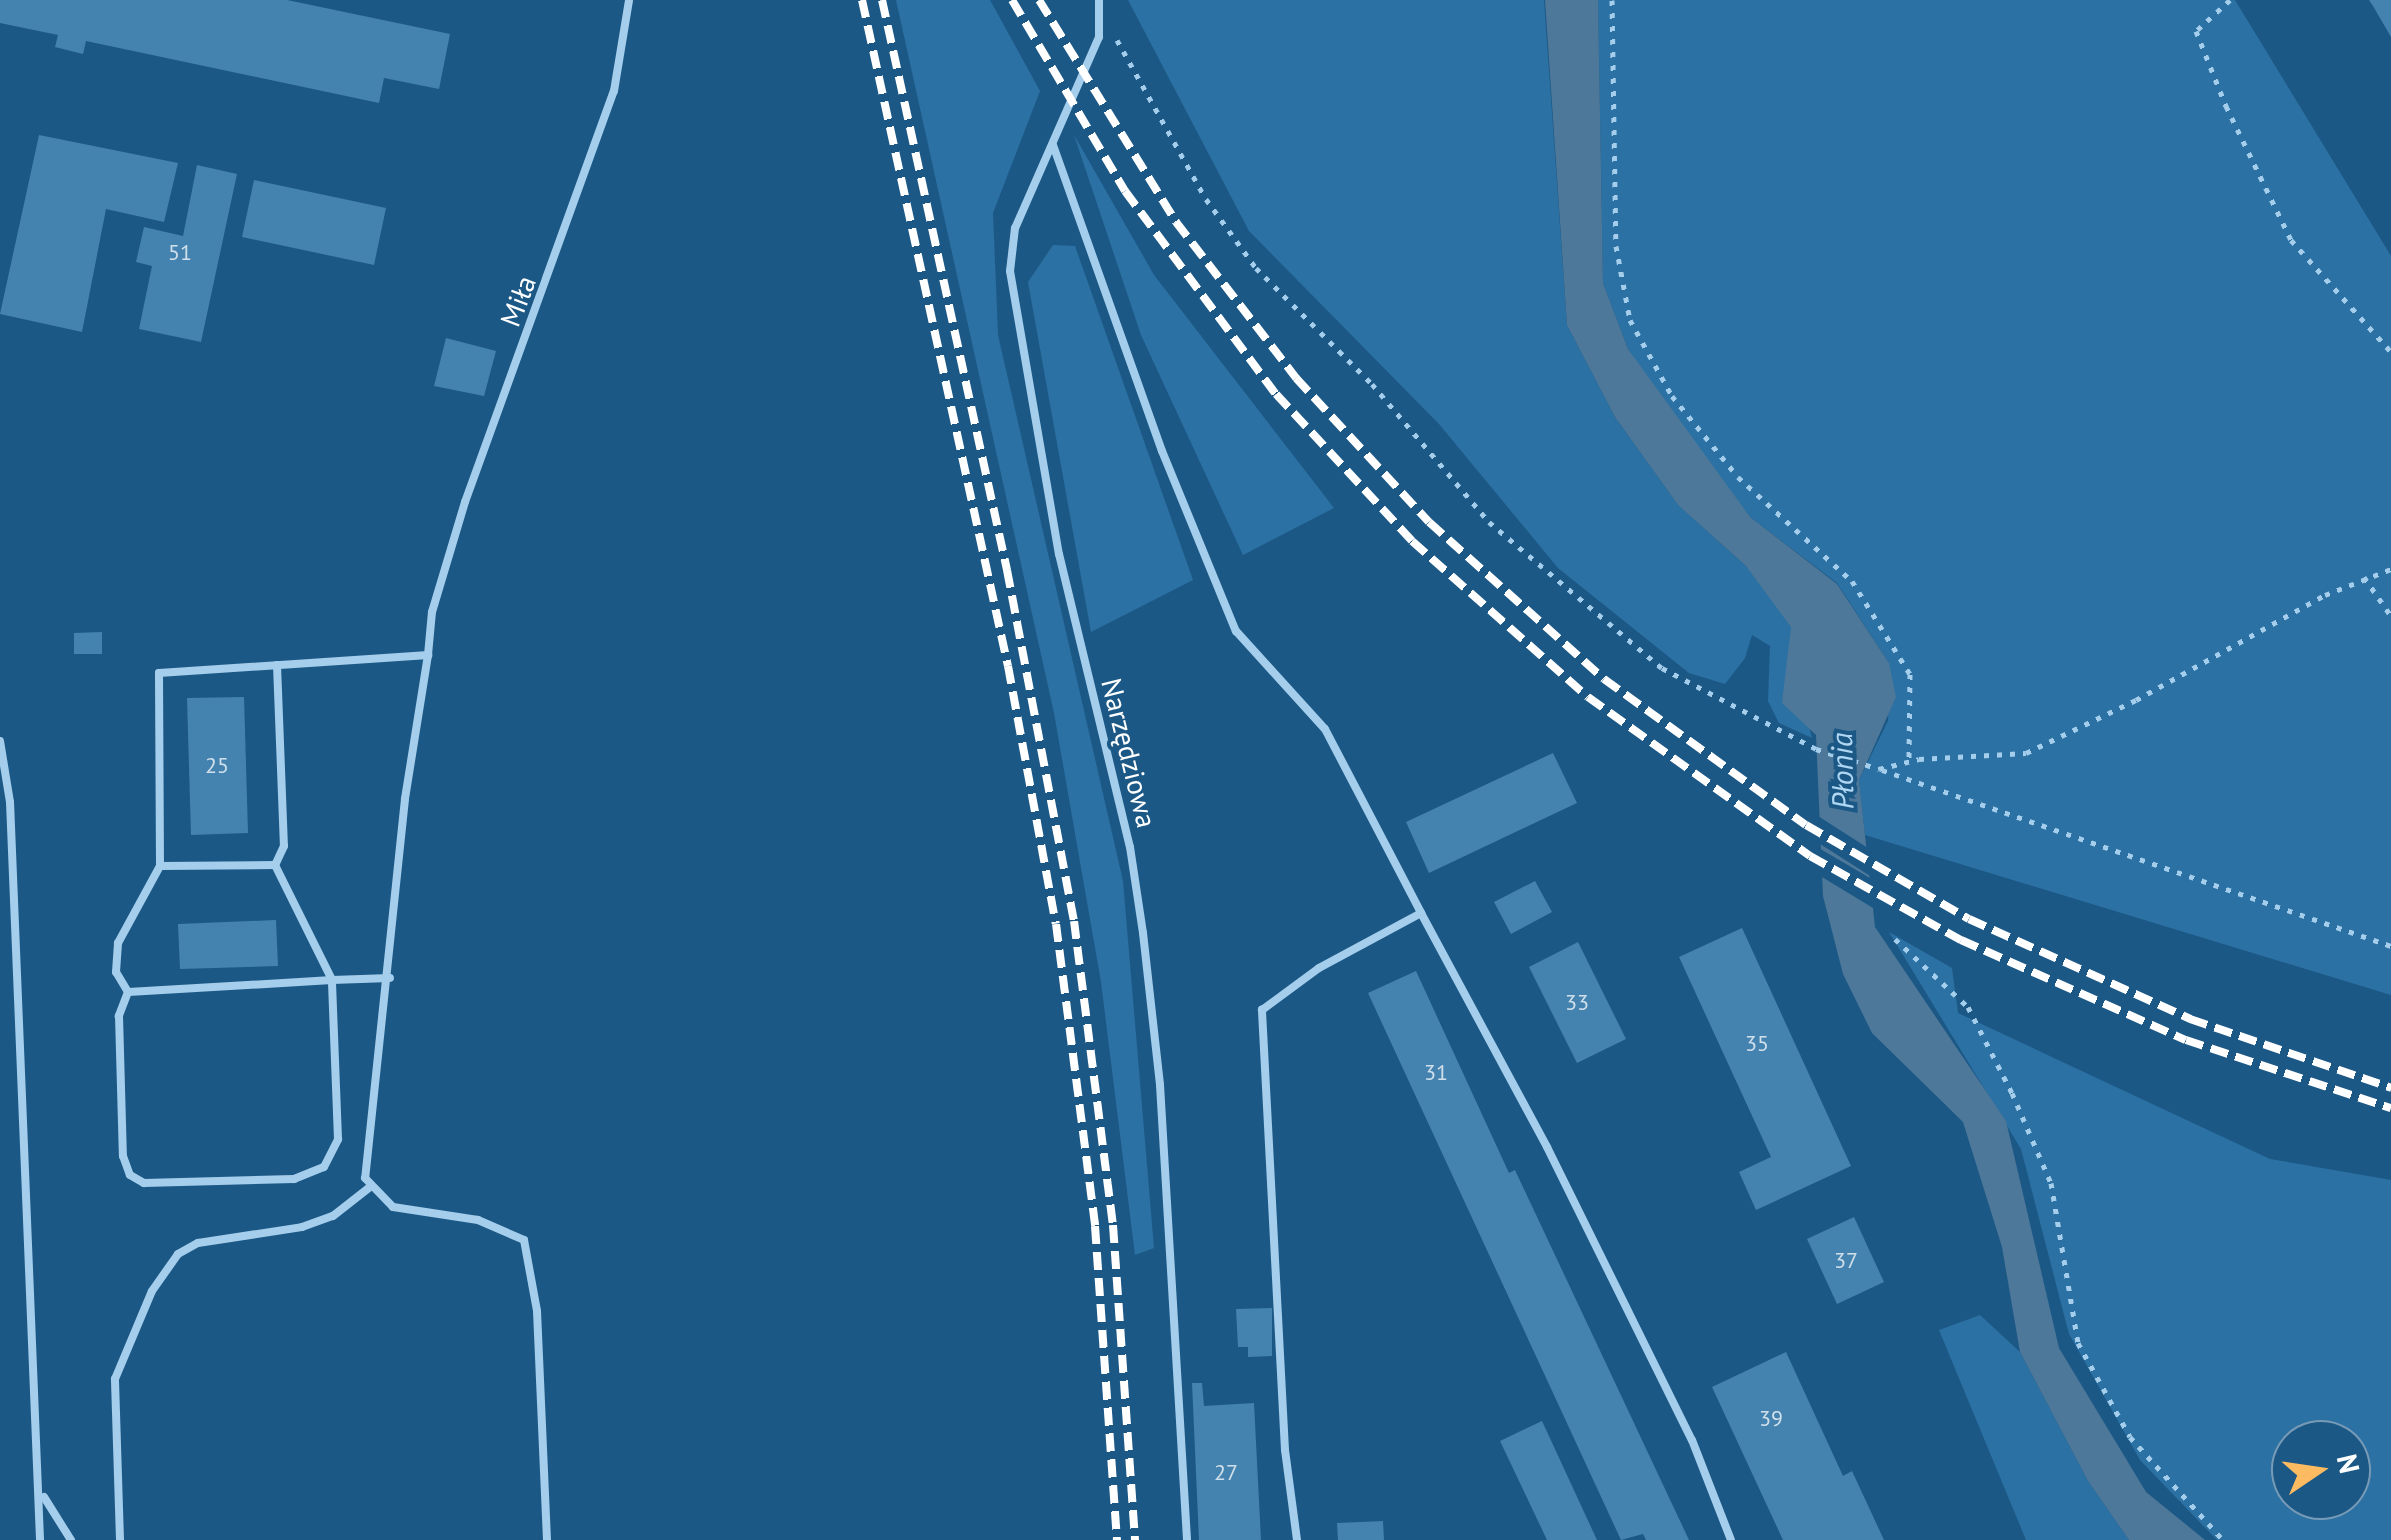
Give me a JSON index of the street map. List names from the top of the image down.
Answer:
{
  "streets": {
    "lane": ["Miła", "Narzędziowa"]
  },
  "water": ["Płonia"],
  "house_numbers": [
    "51",
    "25",
    "33",
    "35",
    "31",
    "37",
    "39",
    "27"
  ],
  "north": "right"
}
